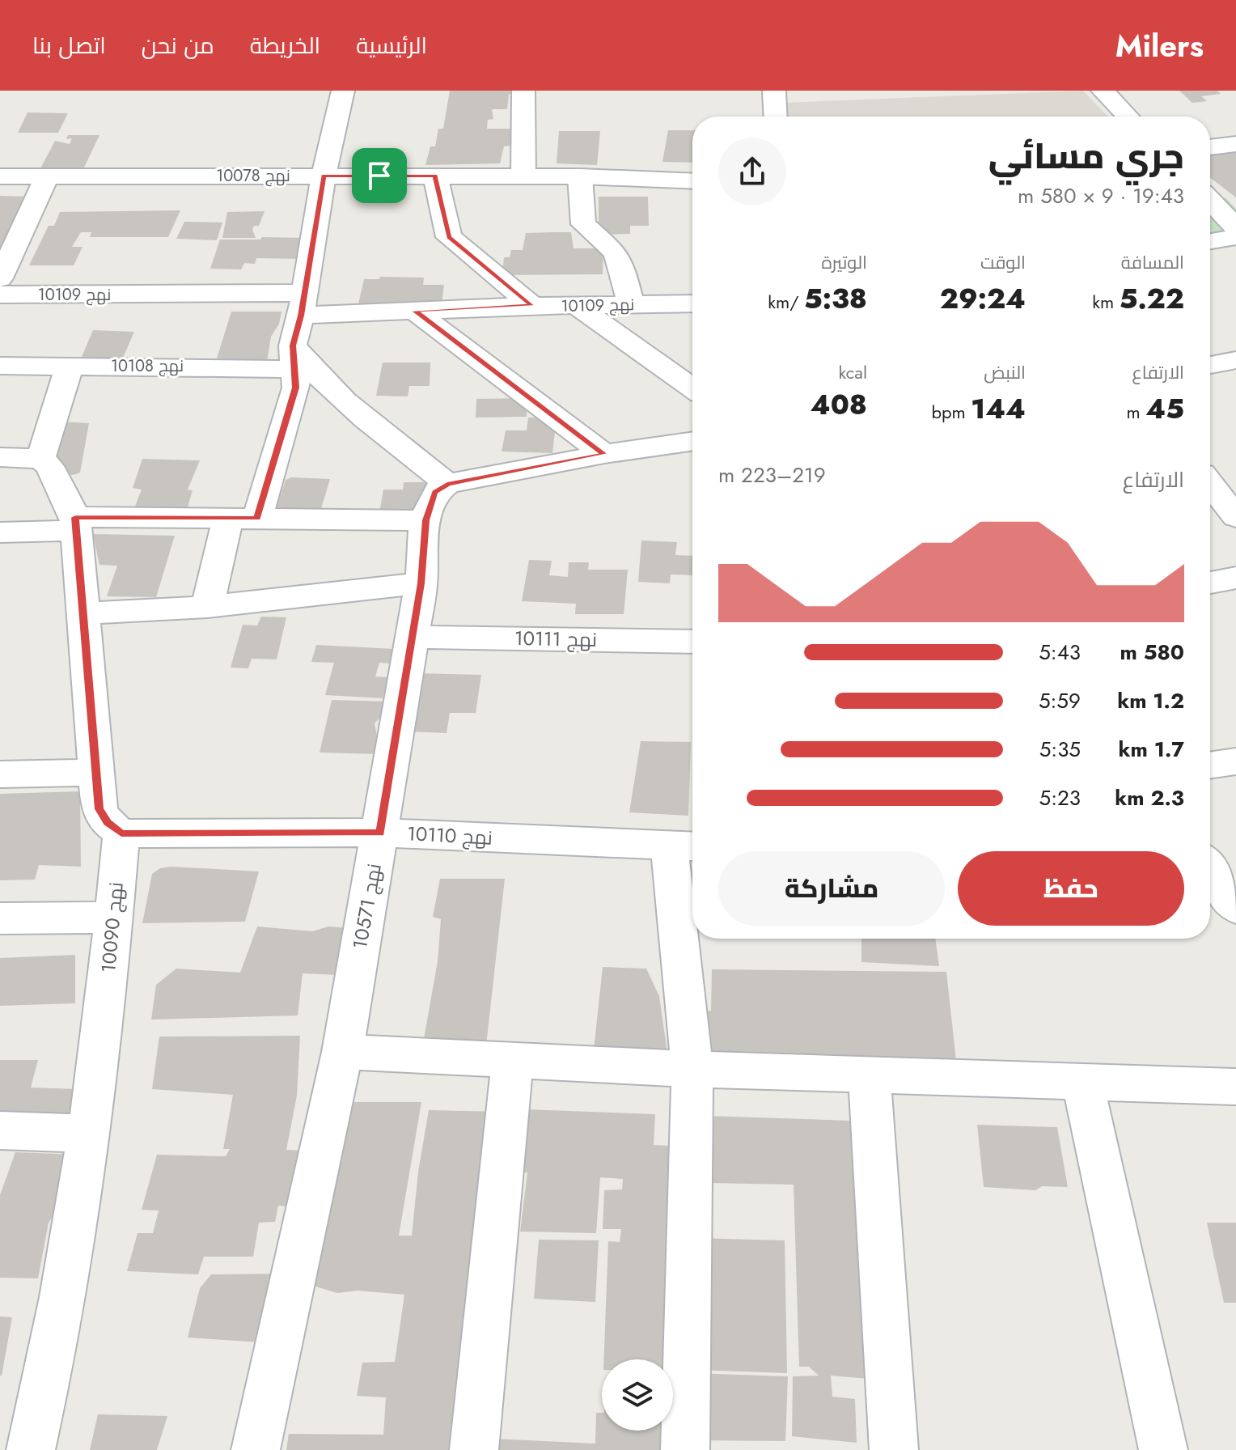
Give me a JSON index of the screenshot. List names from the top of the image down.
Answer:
{
  "streets": {
    "street": [
      "نهج 10078",
      "نهج 10109",
      "نهج 10108",
      "نهج 10111",
      "نهج 10110",
      "نهج 10571",
      "نهج 10090"
    ]
  },
  "crossings": [
    ["نهج 10111", "نهج 10571"],
    ["نهج 10110", "نهج 10571"],
    ["نهج 10110", "نهج 10090"]
  ],
  "page": {
    "header": "Milers",
    "nav": [
      "الرئيسية",
      "الخريطة",
      "من نحن",
      "اتصل بنا"
    ],
    "heading": ["جري مسائي", "19:43 · 9 × 580 m"],
    "stats": [
      ["المسافة", "5.22 km"],
      ["الوقت", "29:24"],
      ["الوتيرة", "5:38 /km"],
      ["الارتفاع", "45 m"],
      ["النبض", "144 bpm"],
      ["kcal", "408"]
    ],
    "chart": ["الارتفاع", "219–223 m"],
    "list": [
      {
        "name": "580 m",
        "note": "5:43"
      },
      {
        "name": "1.2 km",
        "note": "5:59"
      },
      {
        "name": "1.7 km",
        "note": "5:35"
      },
      {
        "name": "2.3 km",
        "note": "5:23"
      }
    ],
    "buttons": ["حفظ", "مشاركة"]
  }
}
